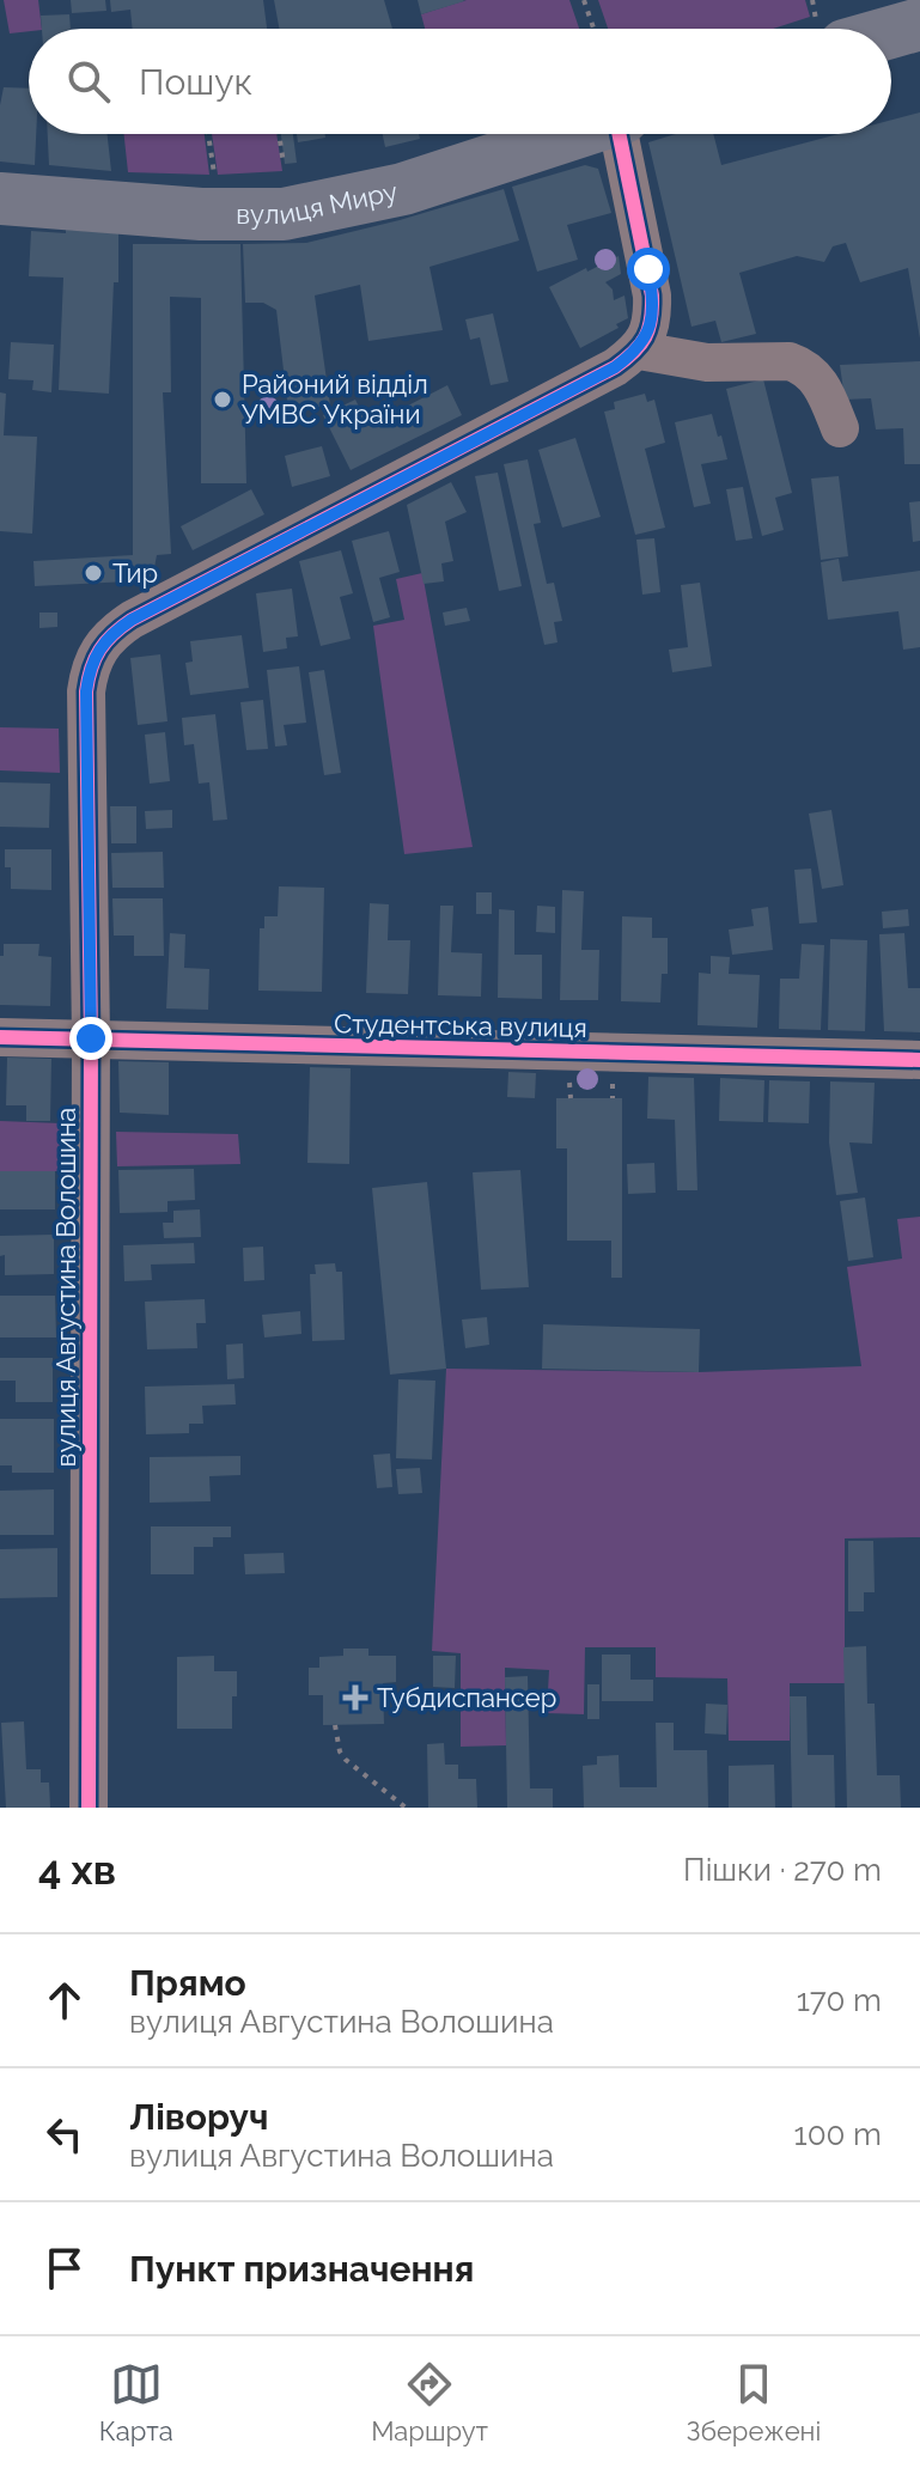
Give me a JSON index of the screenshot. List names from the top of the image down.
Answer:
{
  "streets": {
    "highway": ["вулиця Миру"],
    "street": ["Студентська вулиця", "вулиця Августина Волошина"]
  },
  "crossings": [
    ["Студентська вулиця", "вулиця Августина Волошина"]
  ],
  "places": {
    "other": ["Районий відділ УМВС України", "Тир"],
    "health": ["Тубдиспансер"]
  },
  "page": {
    "search": "Пошук",
    "heading": ["4 хв", "Пішки · 270 m"],
    "list": [
      ["Прямо", "вулиця Августина Волошина", "170 m"],
      ["Ліворуч", "вулиця Августина Волошина", "100 m"],
      "Пункт призначення"
    ],
    "nav": ["Карта", "Маршрут", "Збережені"]
  }
}
